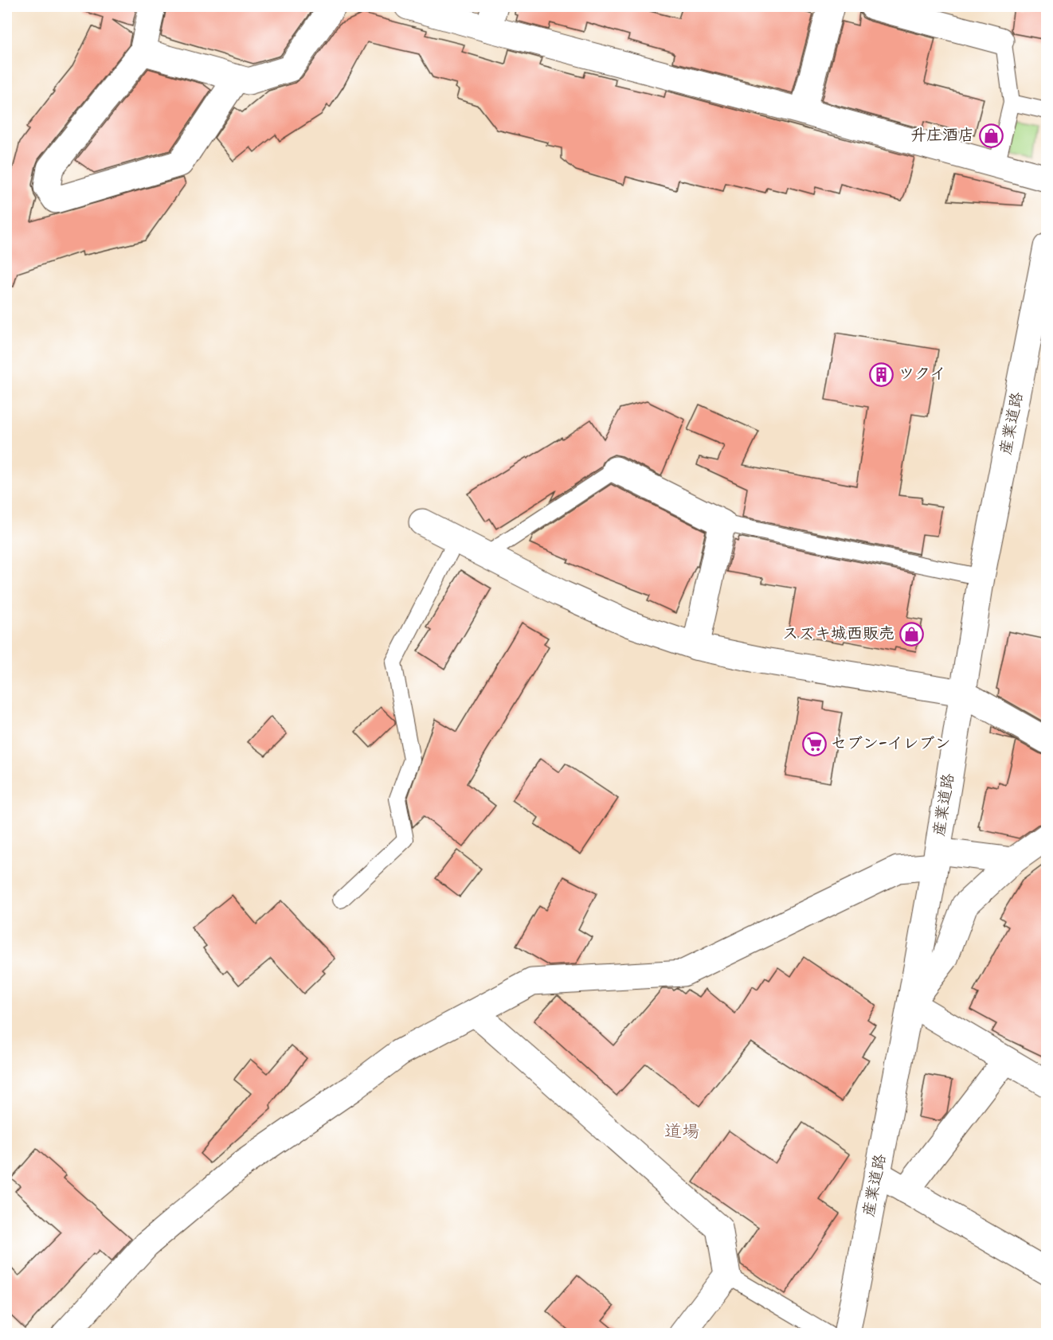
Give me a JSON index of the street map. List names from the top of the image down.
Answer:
{
  "streets": {
    "street": ["産業道路"]
  },
  "districts": ["道場"],
  "places": {
    "shop": ["升庄酒店", "スズキ城西販売"],
    "building": ["ツクイ"],
    "supermarket": ["セブン-イレブン"]
  }
}
